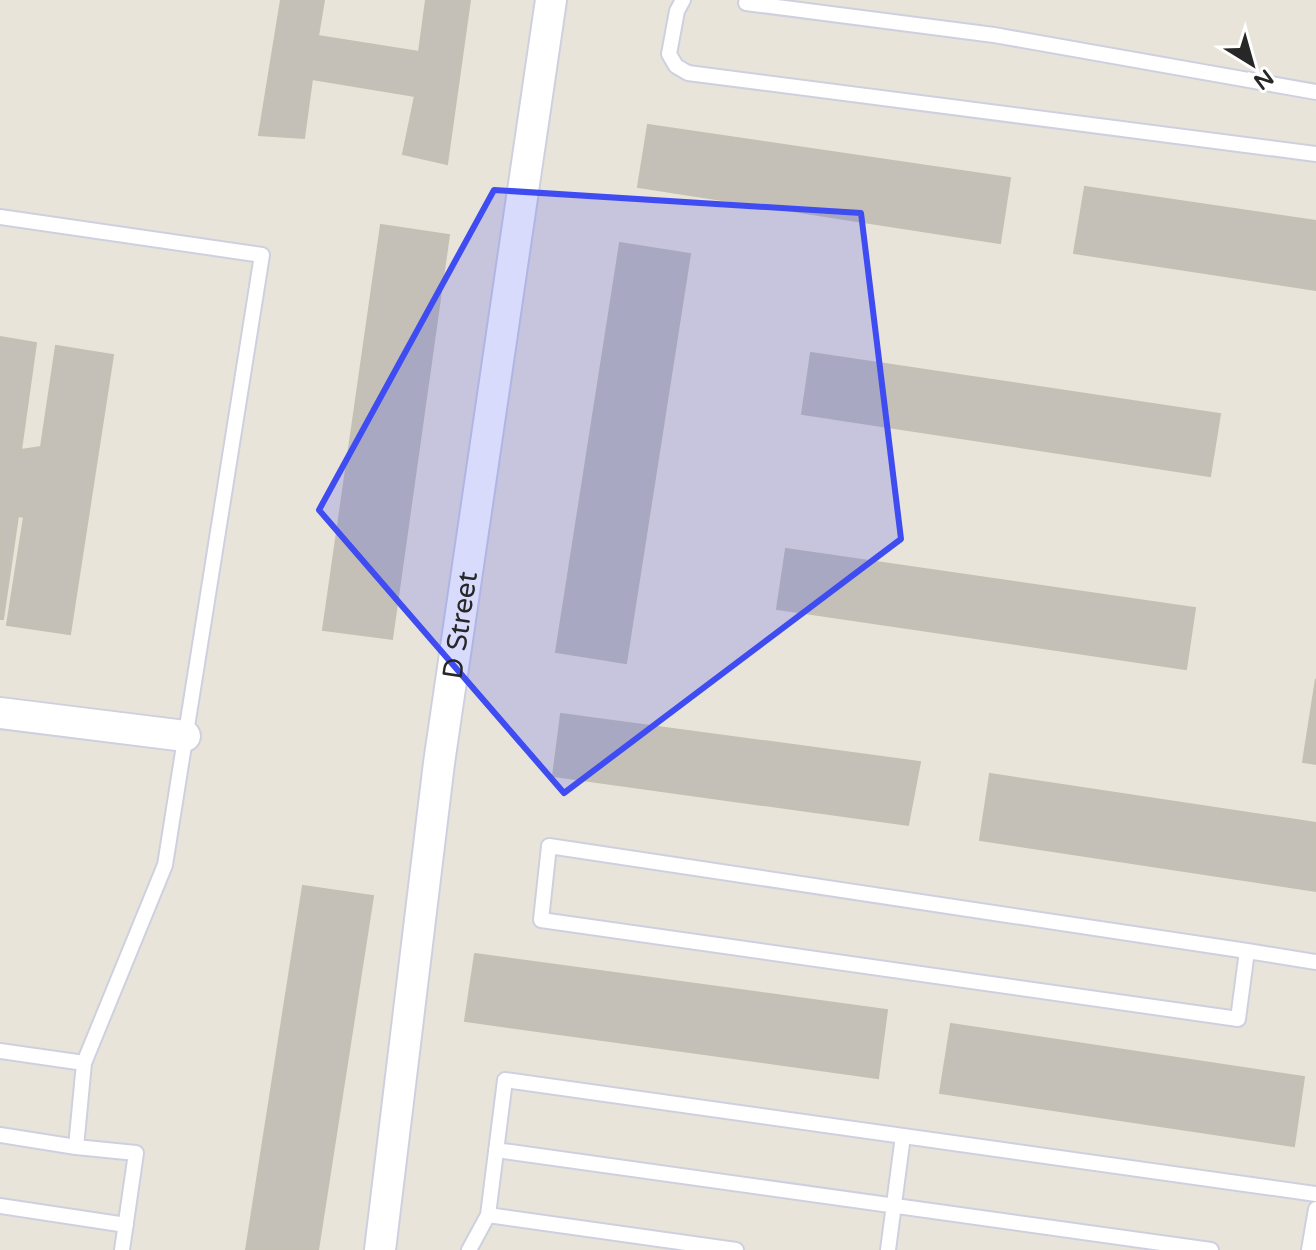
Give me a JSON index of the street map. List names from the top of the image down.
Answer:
{
  "streets": {
    "street": ["D Street"]
  },
  "north": "bottom right"
}
